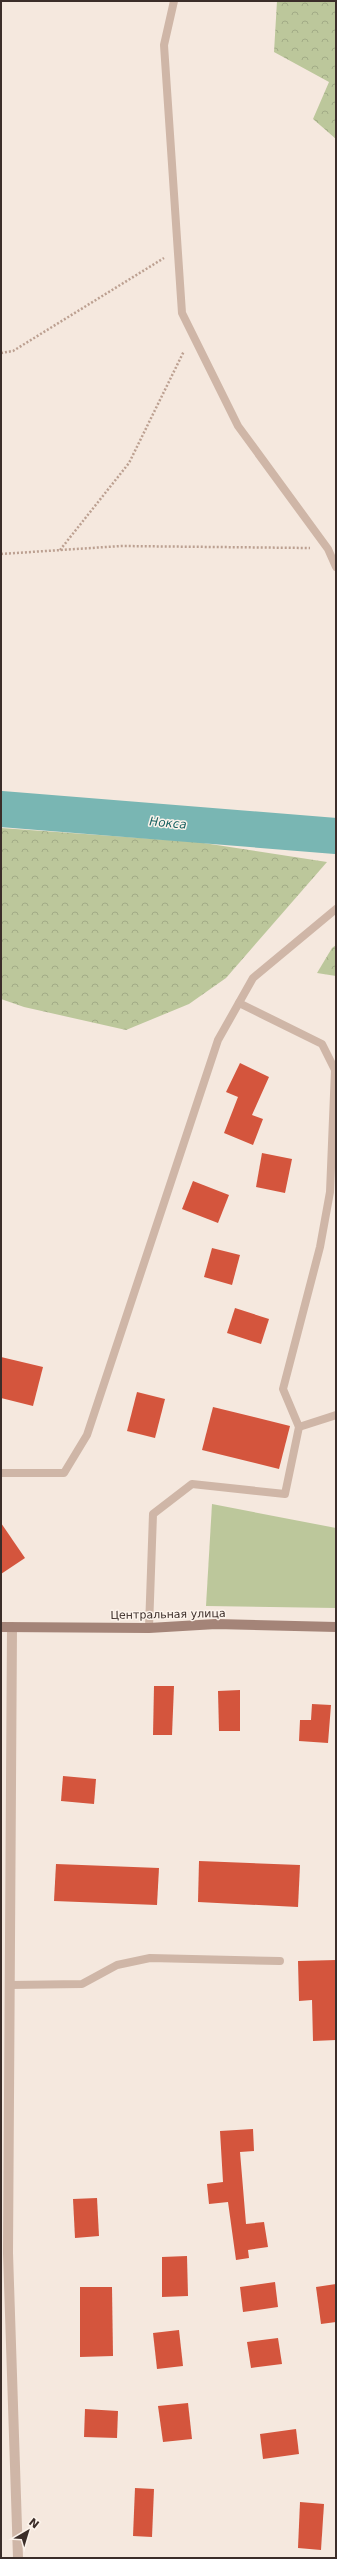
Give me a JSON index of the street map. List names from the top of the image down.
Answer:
{
  "streets": {
    "street": ["Центральная улица"]
  },
  "water": ["Нокса"],
  "north": "top right"
}
